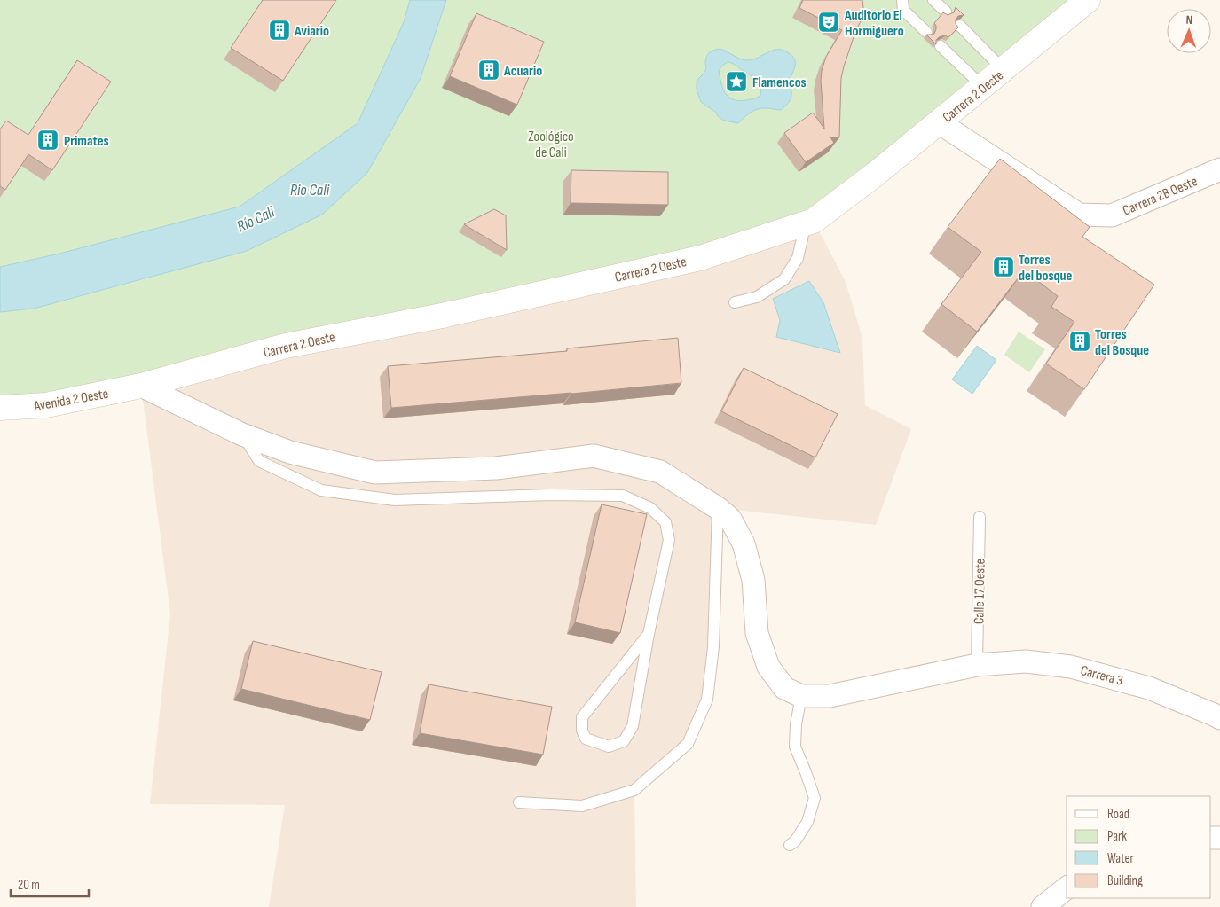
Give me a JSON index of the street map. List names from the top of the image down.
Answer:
{
  "streets": {
    "street": [
      "Carrera 2 Oeste",
      "Carrera 2B Oeste",
      "Avenida 2 Oeste",
      "Carrera 3"
    ],
    "lane": ["Calle 17 Oeste"]
  },
  "crossings": [
    ["Carrera 2 Oeste", "Carrera 2B Oeste"],
    ["Carrera 2 Oeste", "Avenida 2 Oeste"],
    ["Calle 17 Oeste", "Carrera 3"]
  ],
  "water": ["Rio Cali", "Río Cali"],
  "parks": ["Zoológico de Cali"],
  "places": {
    "theatre": ["Auditorio El Hormiguero"],
    "building": [
      "Aviario",
      "Acuario",
      "Primates",
      "Torres del bosque",
      "Torres del Bosque"
    ],
    "place": ["Flamencos"]
  },
  "legend": [
    "Road",
    "Park",
    "Water",
    "Building"
  ],
  "scale_bar": "20 m",
  "north": "top"
}
